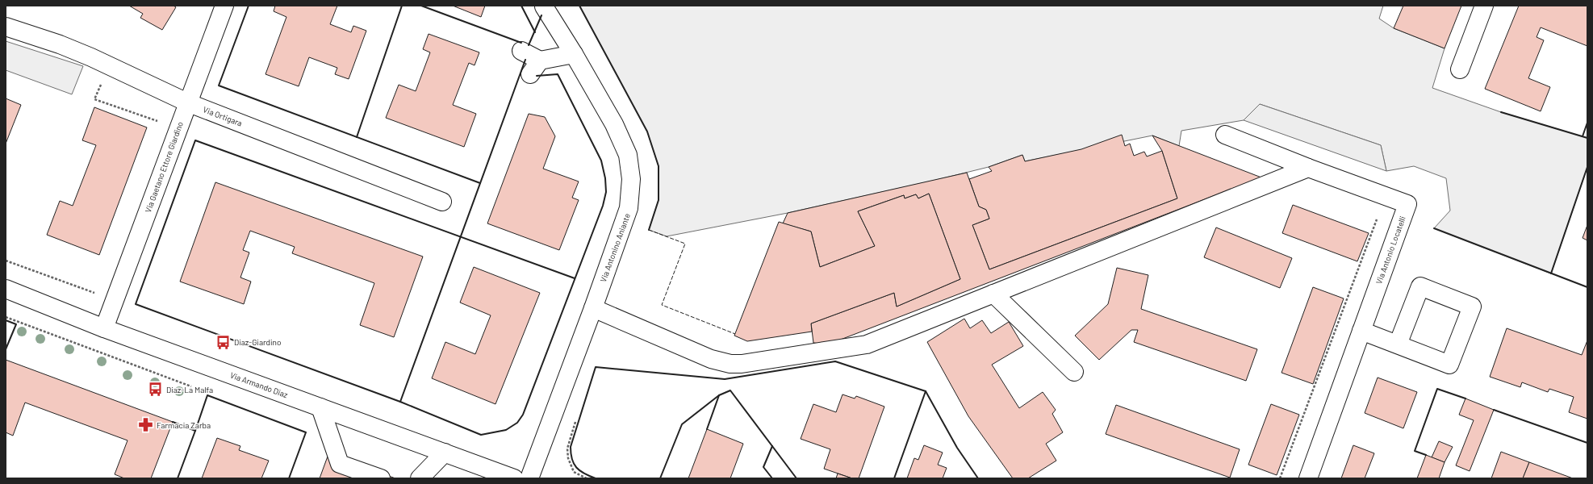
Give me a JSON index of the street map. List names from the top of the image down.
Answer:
{
  "streets": {
    "street": [
      "Via Ortigara",
      "Via Gaetano Ettore Giardino",
      "Via Antonino Aniante",
      "Via Antonio Locatelli",
      "Via Armando Diaz"
    ]
  },
  "crossings": [
    ["Via Ortigara", "Via Gaetano Ettore Giardino"],
    ["Via Gaetano Ettore Giardino", "Via Armando Diaz"]
  ],
  "places": {
    "bus stop": ["Diaz-Giardino", "Diaz-La Malfa"],
    "pharmacy": ["Farmacia Zarba"]
  }
}
